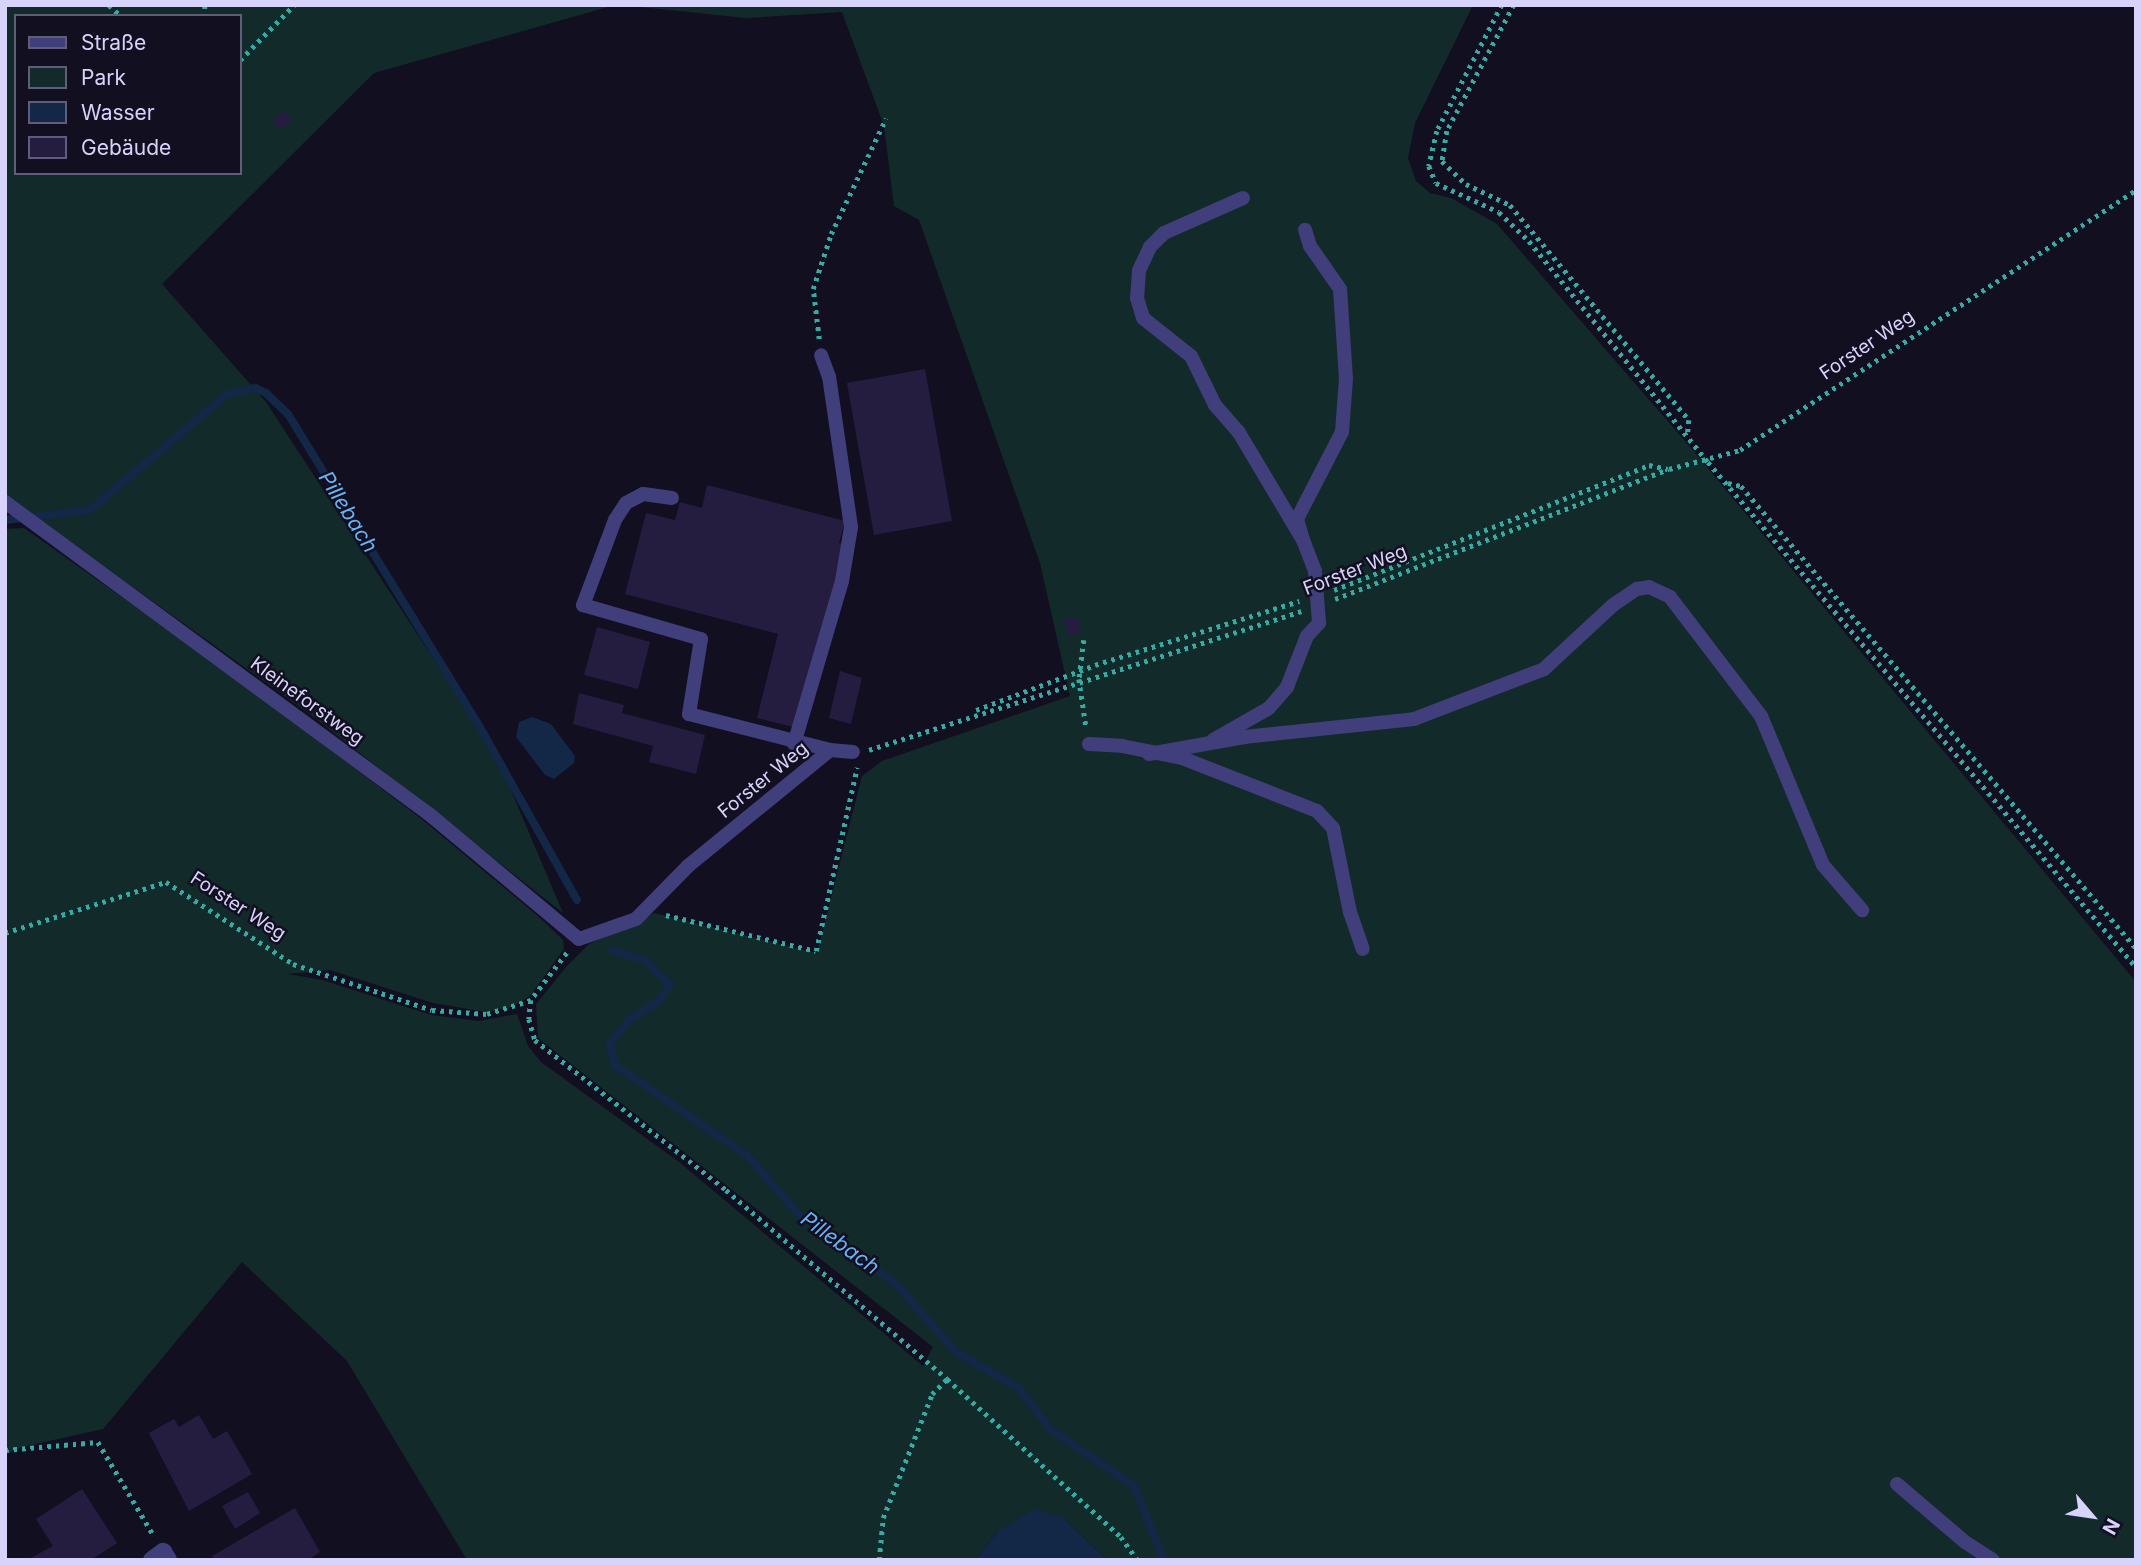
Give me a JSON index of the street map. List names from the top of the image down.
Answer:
{
  "streets": {
    "lane": ["Forster Weg", "Kleineforstweg"]
  },
  "crossings": [
    ["Forster Weg", "Kleineforstweg"]
  ],
  "water": ["Pillebach"],
  "legend": [
    "Straße",
    "Park",
    "Wasser",
    "Gebäude"
  ],
  "north": "bottom right"
}
